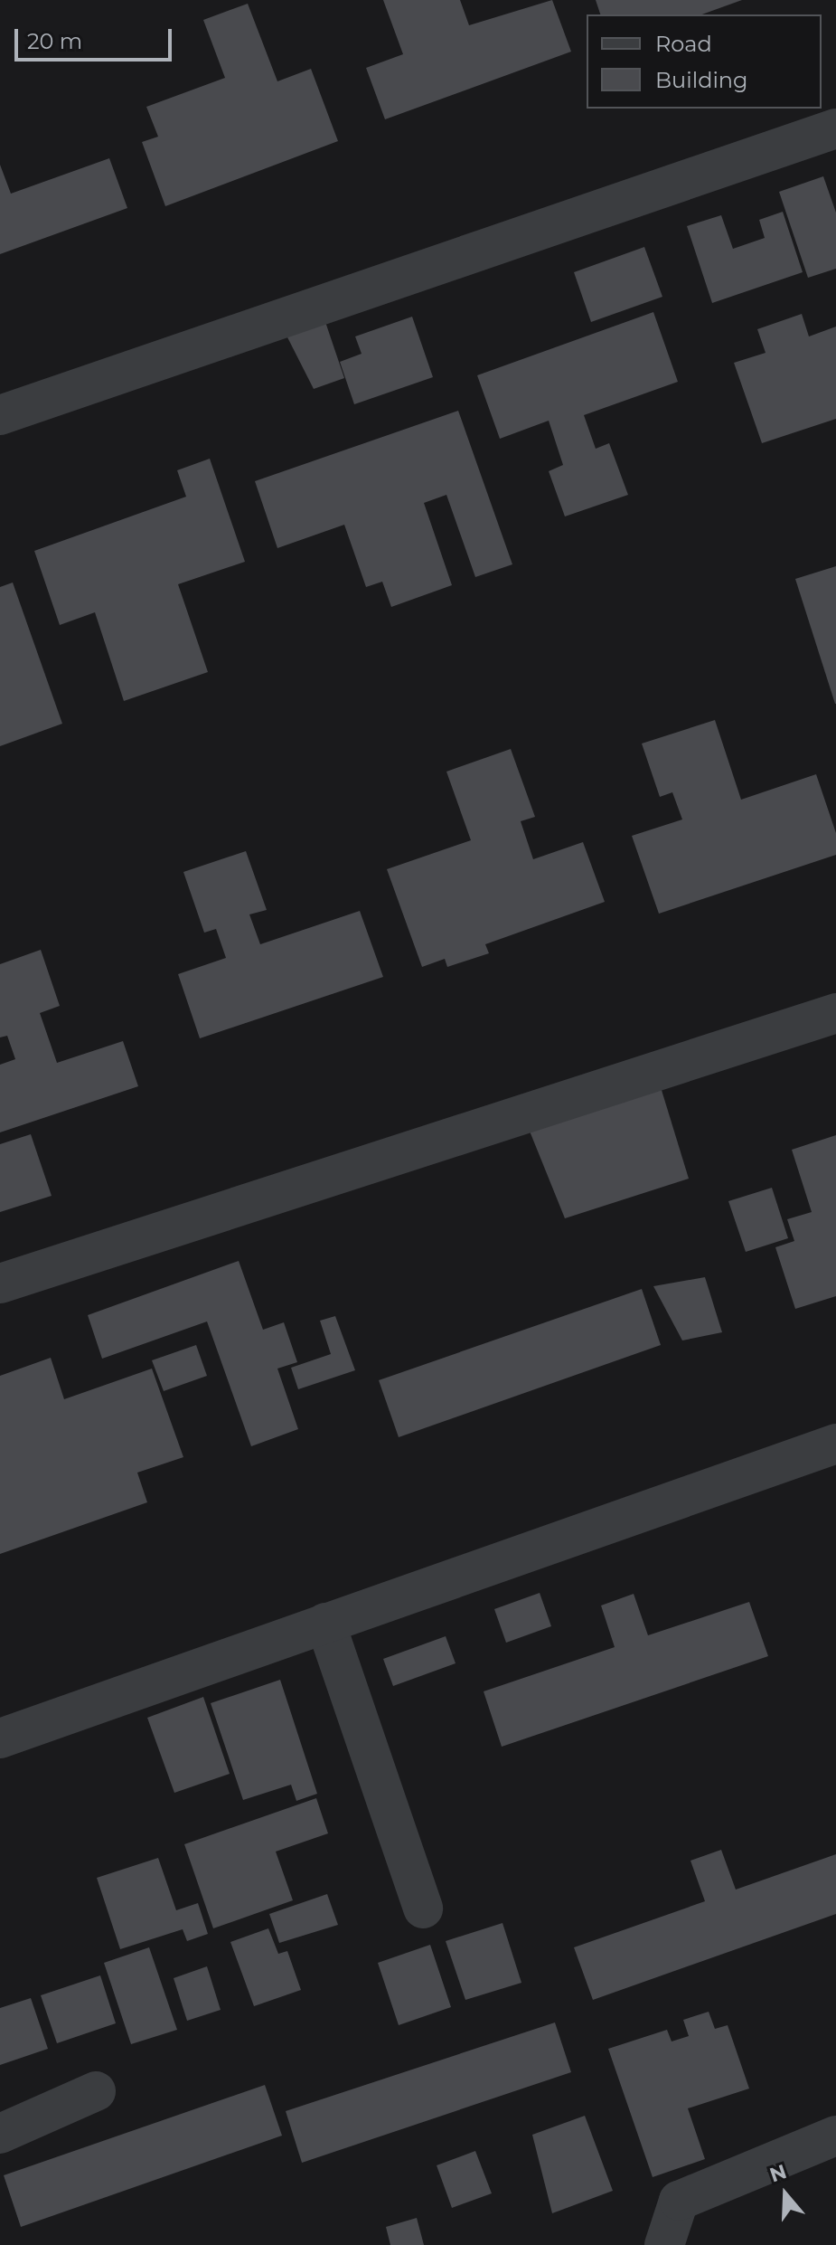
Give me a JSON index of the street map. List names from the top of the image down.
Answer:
{
  "legend": ["Road", "Building"],
  "scale_bar": "20 m",
  "north": "top"
}
